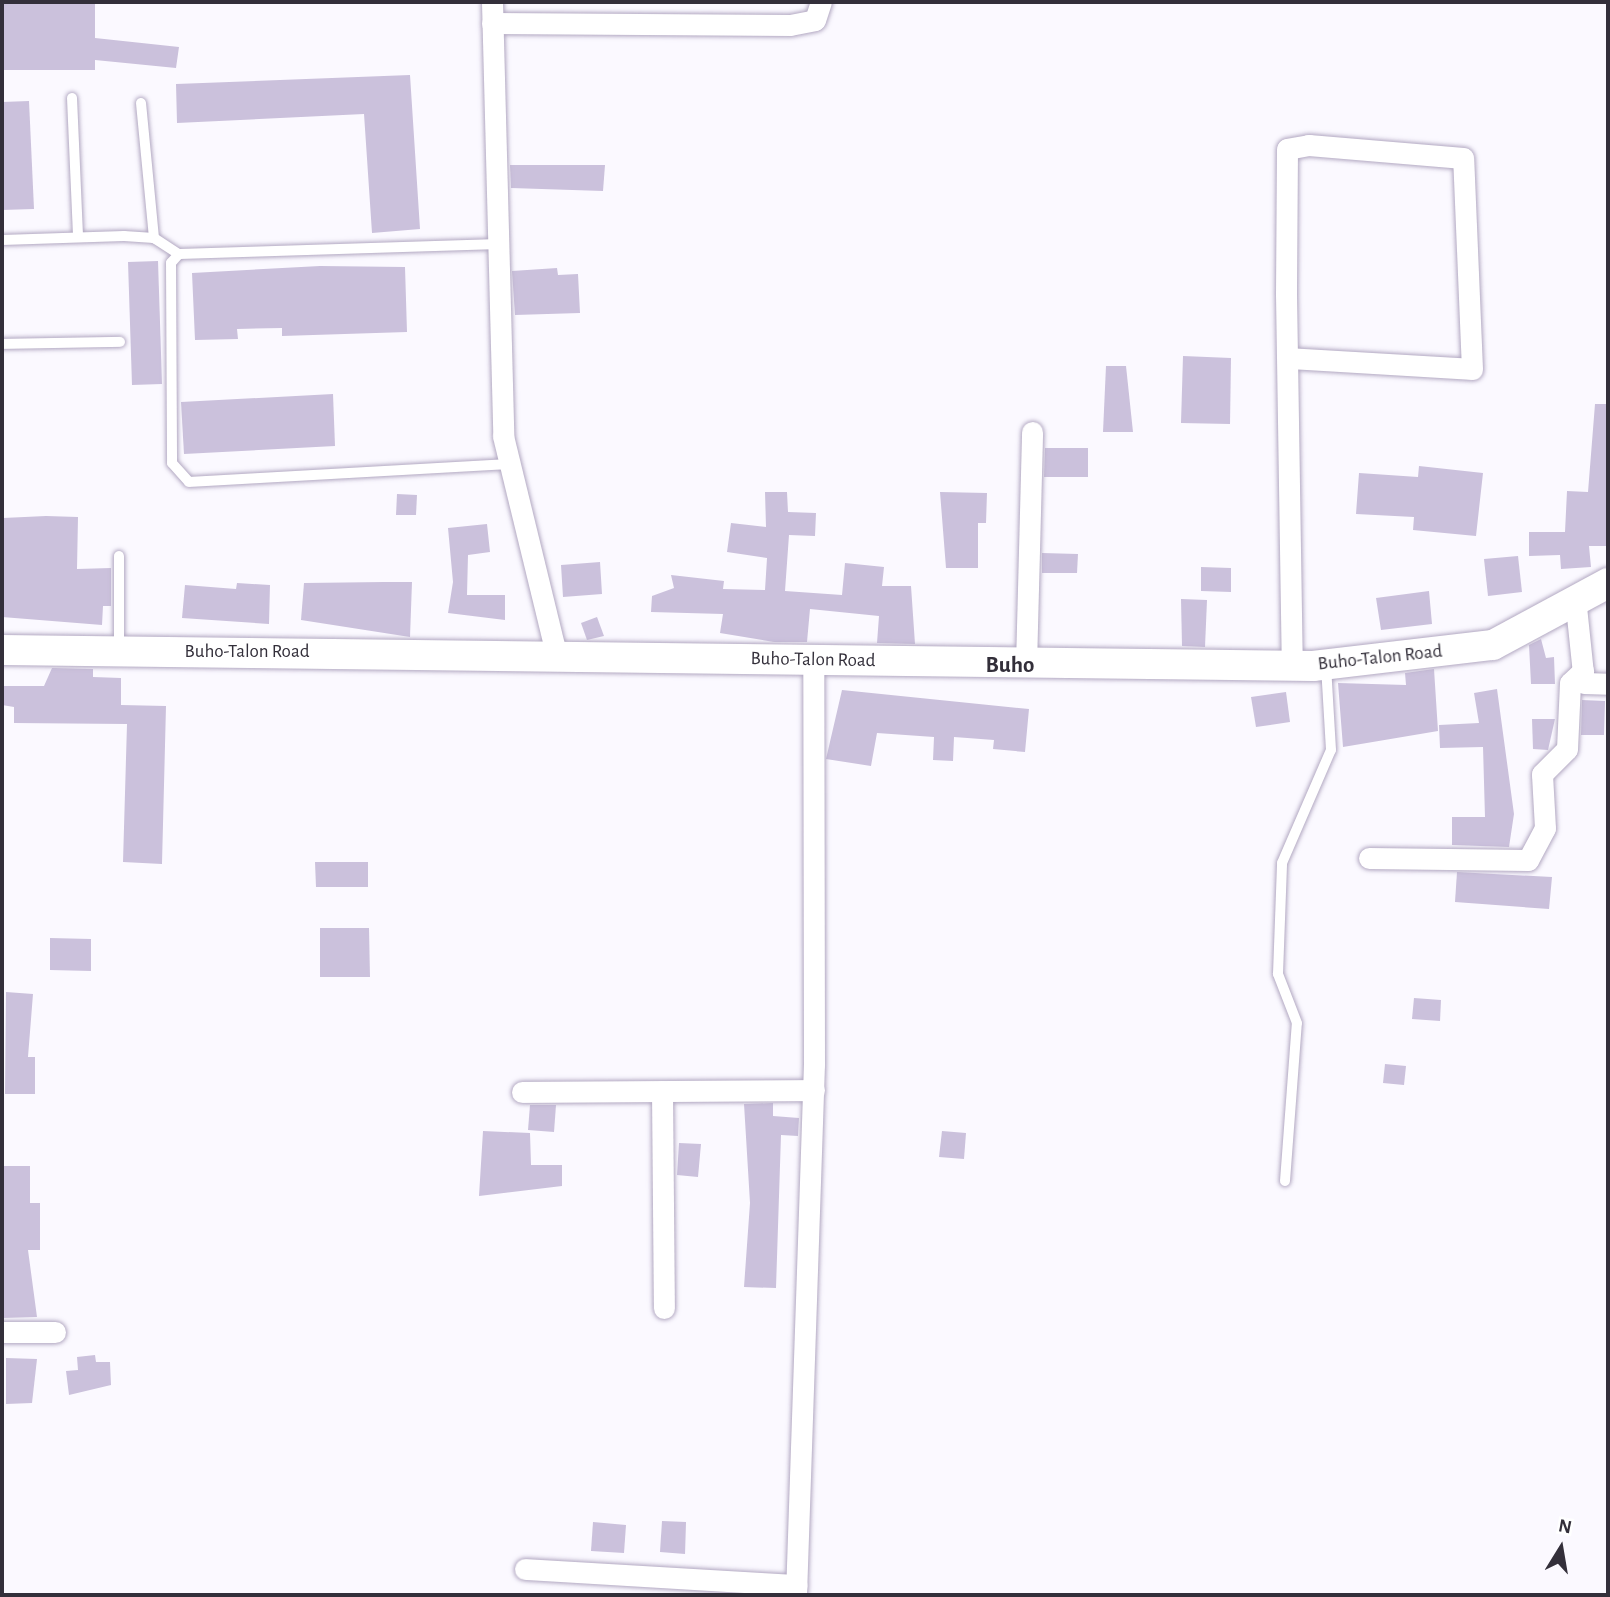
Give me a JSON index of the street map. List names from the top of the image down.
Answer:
{
  "streets": {
    "street": ["Buho-Talon Road"]
  },
  "districts": ["Buho"],
  "north": "top"
}
